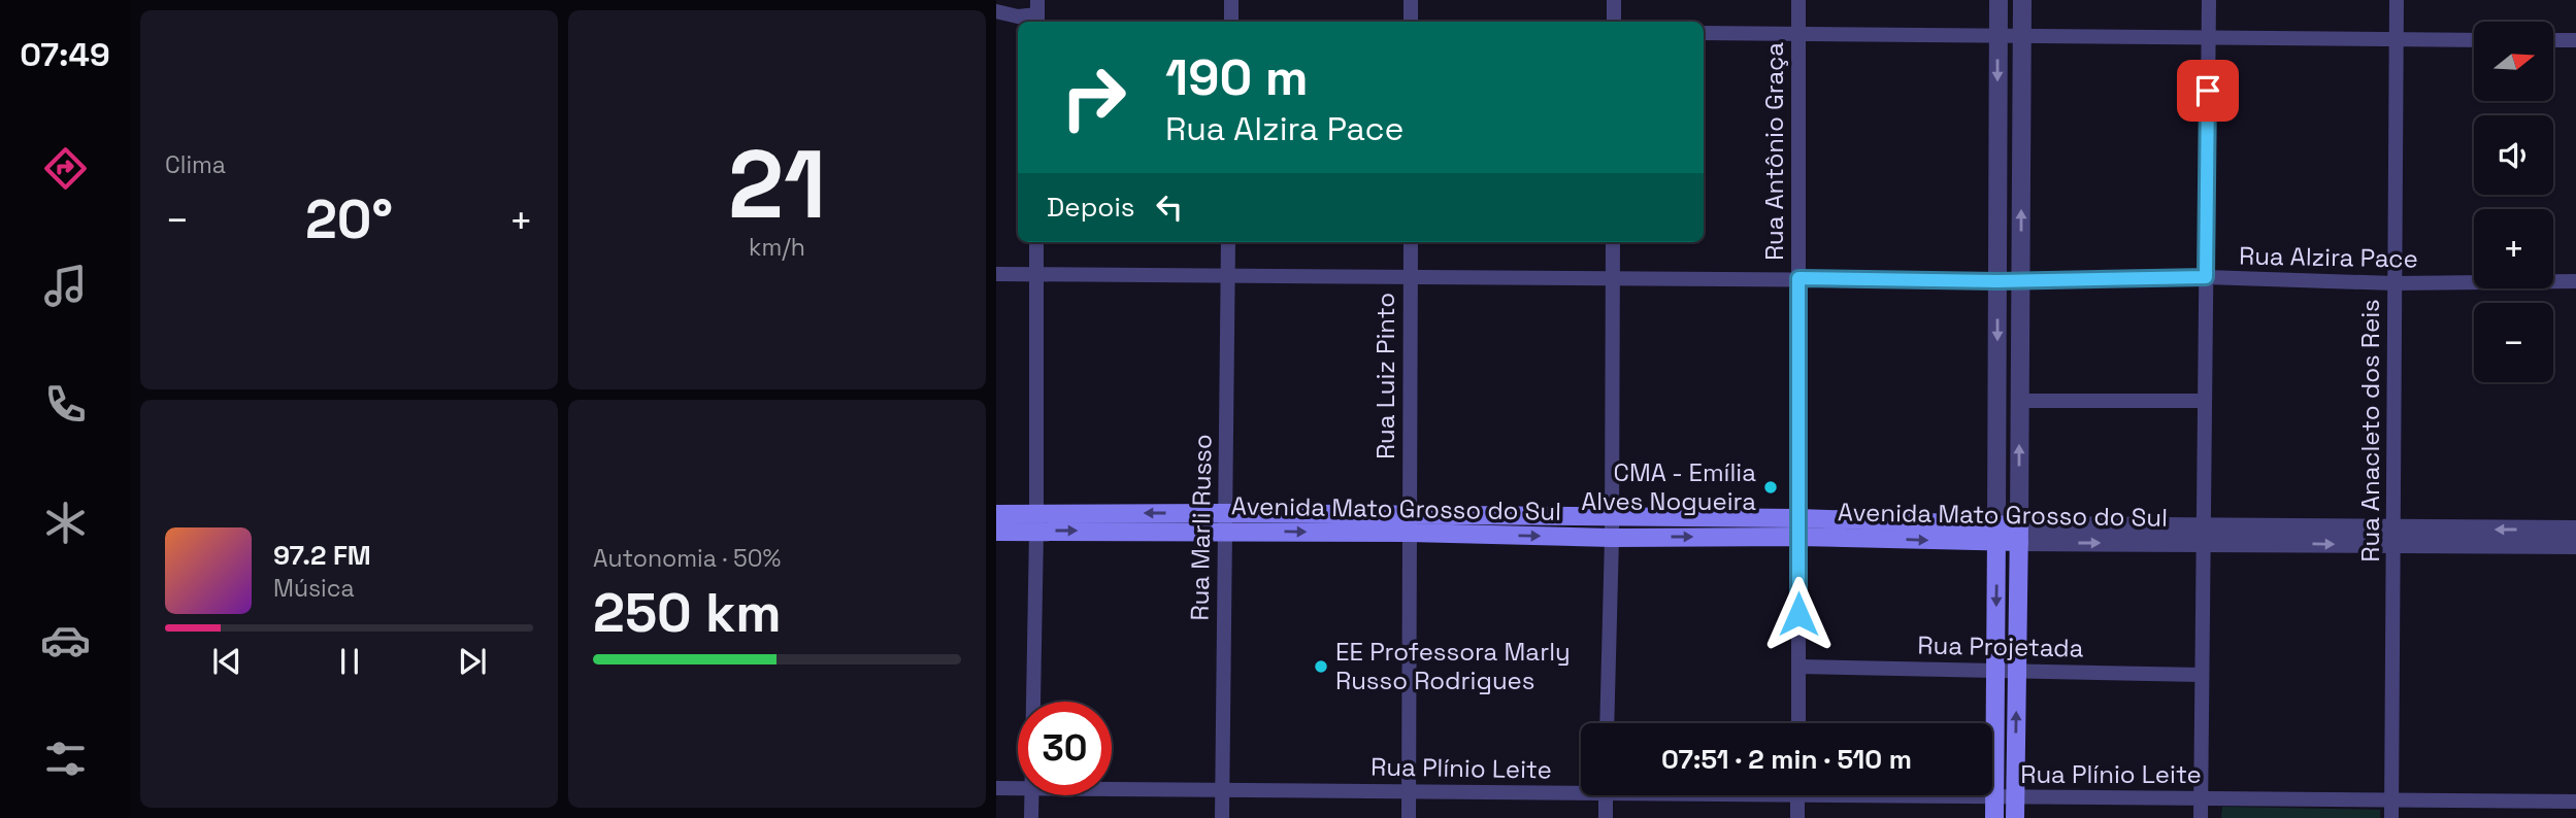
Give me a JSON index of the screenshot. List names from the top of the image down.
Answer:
{
  "streets": {
    "main road": ["Avenida Mato Grosso do Sul"],
    "street": [
      "Rua Antônio Graça",
      "Rua Alzira Pace",
      "Rua Luiz Pinto",
      "Rua Anacleto dos Reis",
      "Rua Marli Russo",
      "Rua Projetada",
      "Rua Plínio Leite"
    ]
  },
  "crossings": [
    ["Rua Antônio Graça", "Rua Alzira Pace"],
    ["Rua Antônio Graça", "Avenida Mato Grosso do Sul"],
    ["Rua Antônio Graça", "Rua Projetada"],
    ["Rua Alzira Pace", "Rua Luiz Pinto"],
    ["Rua Alzira Pace", "Rua Anacleto dos Reis"],
    ["Rua Alzira Pace", "Rua Marli Russo"],
    ["Rua Luiz Pinto", "Avenida Mato Grosso do Sul"],
    ["Rua Luiz Pinto", "Rua Plínio Leite"],
    ["Rua Anacleto dos Reis", "Avenida Mato Grosso do Sul"],
    ["Rua Anacleto dos Reis", "Rua Plínio Leite"],
    ["Avenida Mato Grosso do Sul", "Rua Marli Russo"],
    ["Rua Marli Russo", "Rua Plínio Leite"]
  ],
  "places": ["CMA - Emília Alves Nogueira", "EE Professora Marly Russo Rodrigues"],
  "north": "right",
  "page": {
    "tabs": "07:49",
    "tile": [
      "Clima",
      ["21", "km/h"],
      ["Autonomia · 50%", "250 km"]
    ],
    "map_buttons": ["+", "−"],
    "turn": ["190 m", "Rua Alzira Pace"],
    "then": "Depois",
    "heat": ["−", "20°", "+"],
    "song": ["97.2 FM", "Música"],
    "limit": "30",
    "trip": "07:51 · 2 min · 510 m"
  }
}
